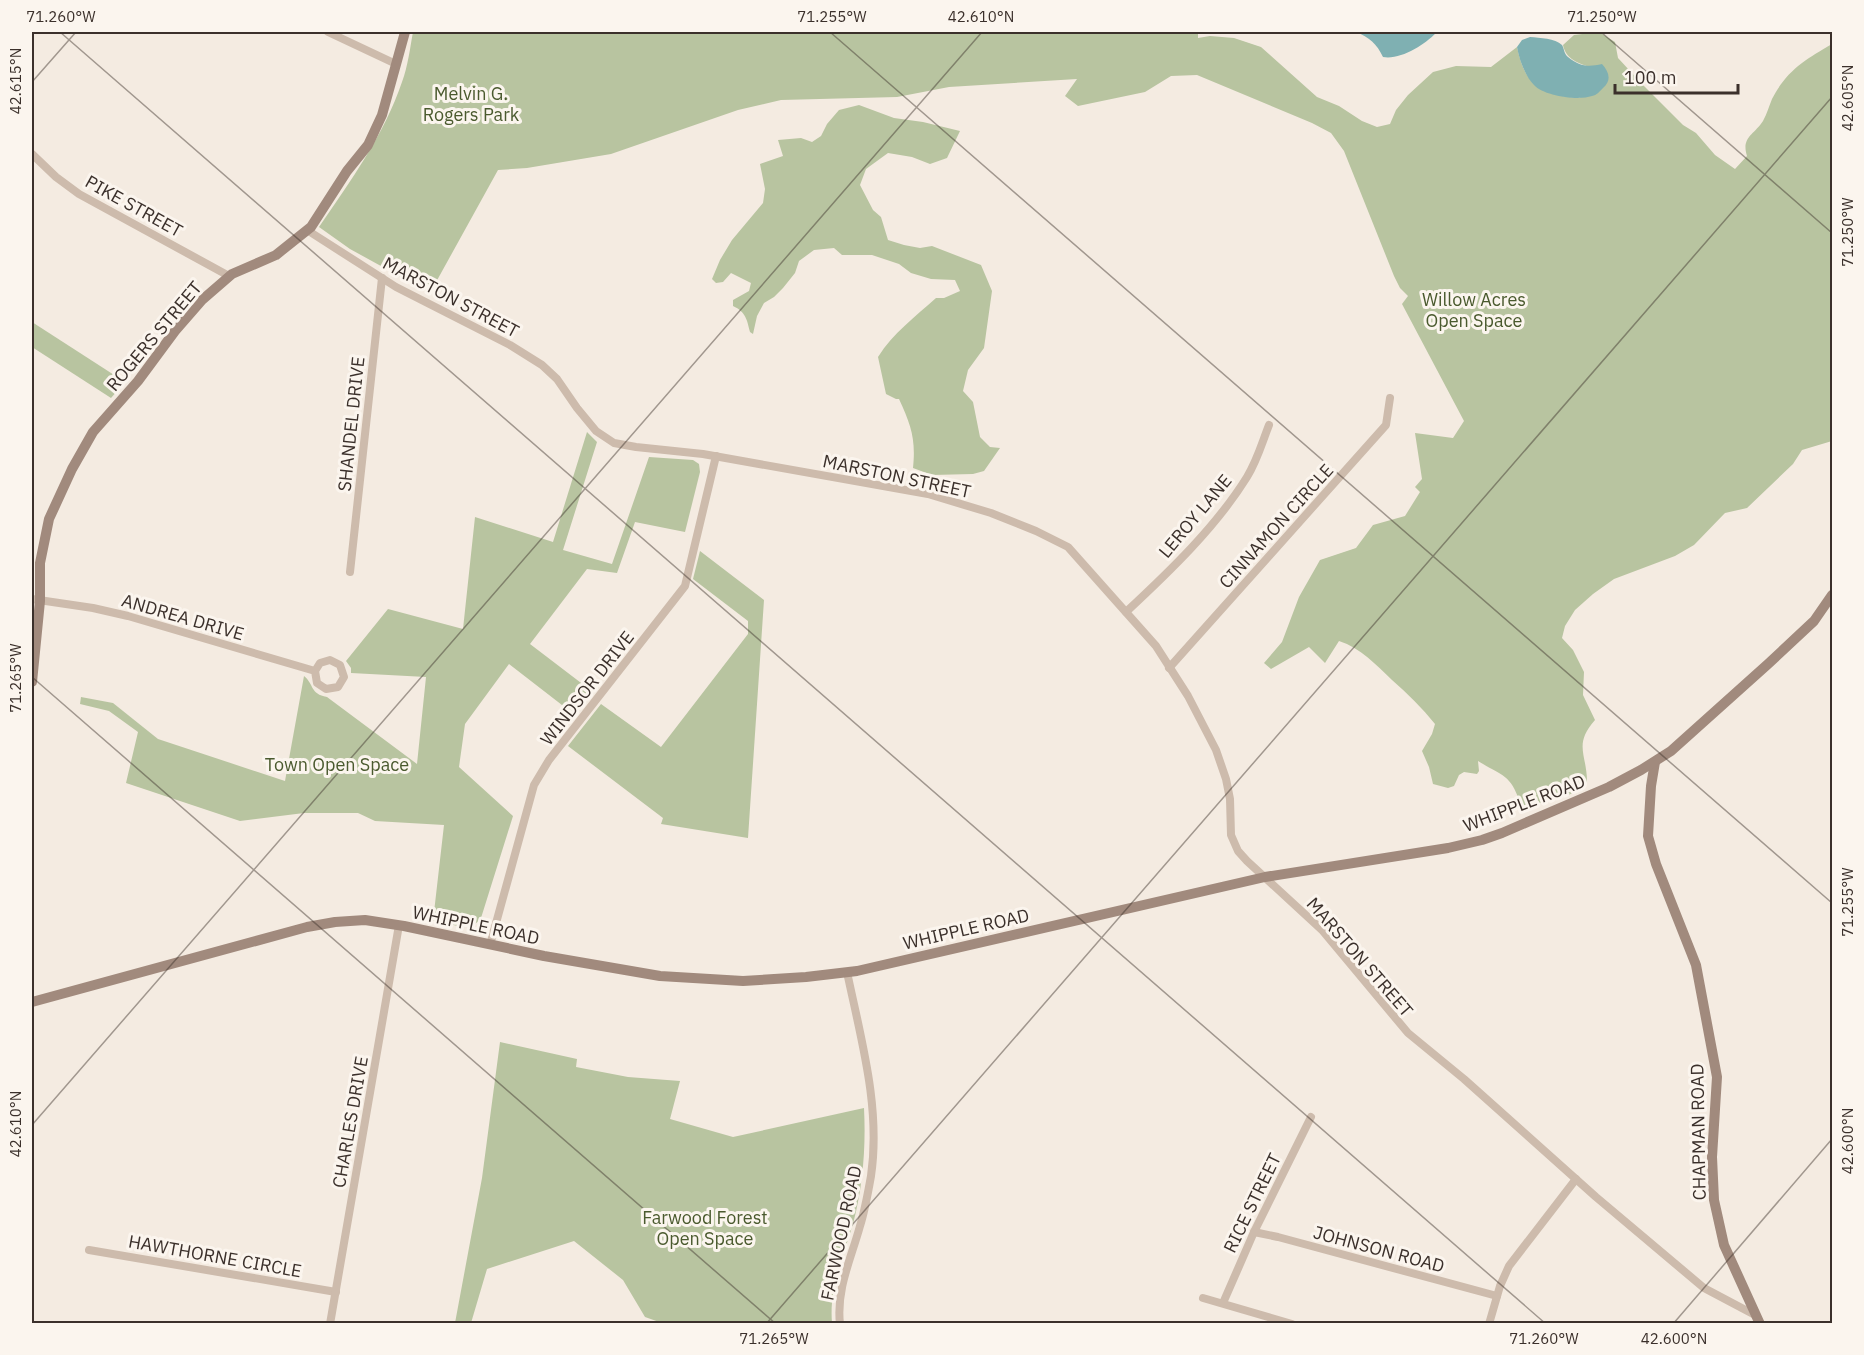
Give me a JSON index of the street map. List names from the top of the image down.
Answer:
{
  "streets": {
    "main road": ["ROGERS STREET", "WHIPPLE ROAD", "CHAPMAN ROAD"],
    "street": [
      "PIKE STREET",
      "MARSTON STREET",
      "SHANDEL DRIVE",
      "LEROY LANE",
      "CINNAMON CIRCLE",
      "ANDREA DRIVE",
      "WINDSOR DRIVE",
      "CHARLES DRIVE",
      "RICE STREET",
      "FARWOOD ROAD",
      "JOHNSON ROAD",
      "HAWTHORNE CIRCLE"
    ]
  },
  "crossings": [
    ["PIKE STREET", "ROGERS STREET"],
    ["MARSTON STREET", "ROGERS STREET"],
    ["MARSTON STREET", "SHANDEL DRIVE"],
    ["MARSTON STREET", "LEROY LANE"],
    ["MARSTON STREET", "CINNAMON CIRCLE"],
    ["MARSTON STREET", "WINDSOR DRIVE"],
    ["MARSTON STREET", "WHIPPLE ROAD"],
    ["MARSTON STREET", "CHAPMAN ROAD"],
    ["ROGERS STREET", "ANDREA DRIVE"],
    ["WINDSOR DRIVE", "WHIPPLE ROAD"],
    ["WHIPPLE ROAD", "CHARLES DRIVE"],
    ["WHIPPLE ROAD", "CHAPMAN ROAD"],
    ["WHIPPLE ROAD", "FARWOOD ROAD"],
    ["CHARLES DRIVE", "HAWTHORNE CIRCLE"],
    ["RICE STREET", "JOHNSON ROAD"]
  ],
  "parks": [
    "Melvin G. Rogers Park",
    "Willow Acres Open Space",
    "Town Open Space",
    "Farwood Forest Open Space"
  ],
  "scale_bar": "100 m",
  "coordinates": [
    "71.260°W",
    "71.255°W",
    "42.610°N",
    "71.250°W",
    "42.615°N",
    "42.605°N",
    "71.265°W",
    "42.600°N"
  ]
}
